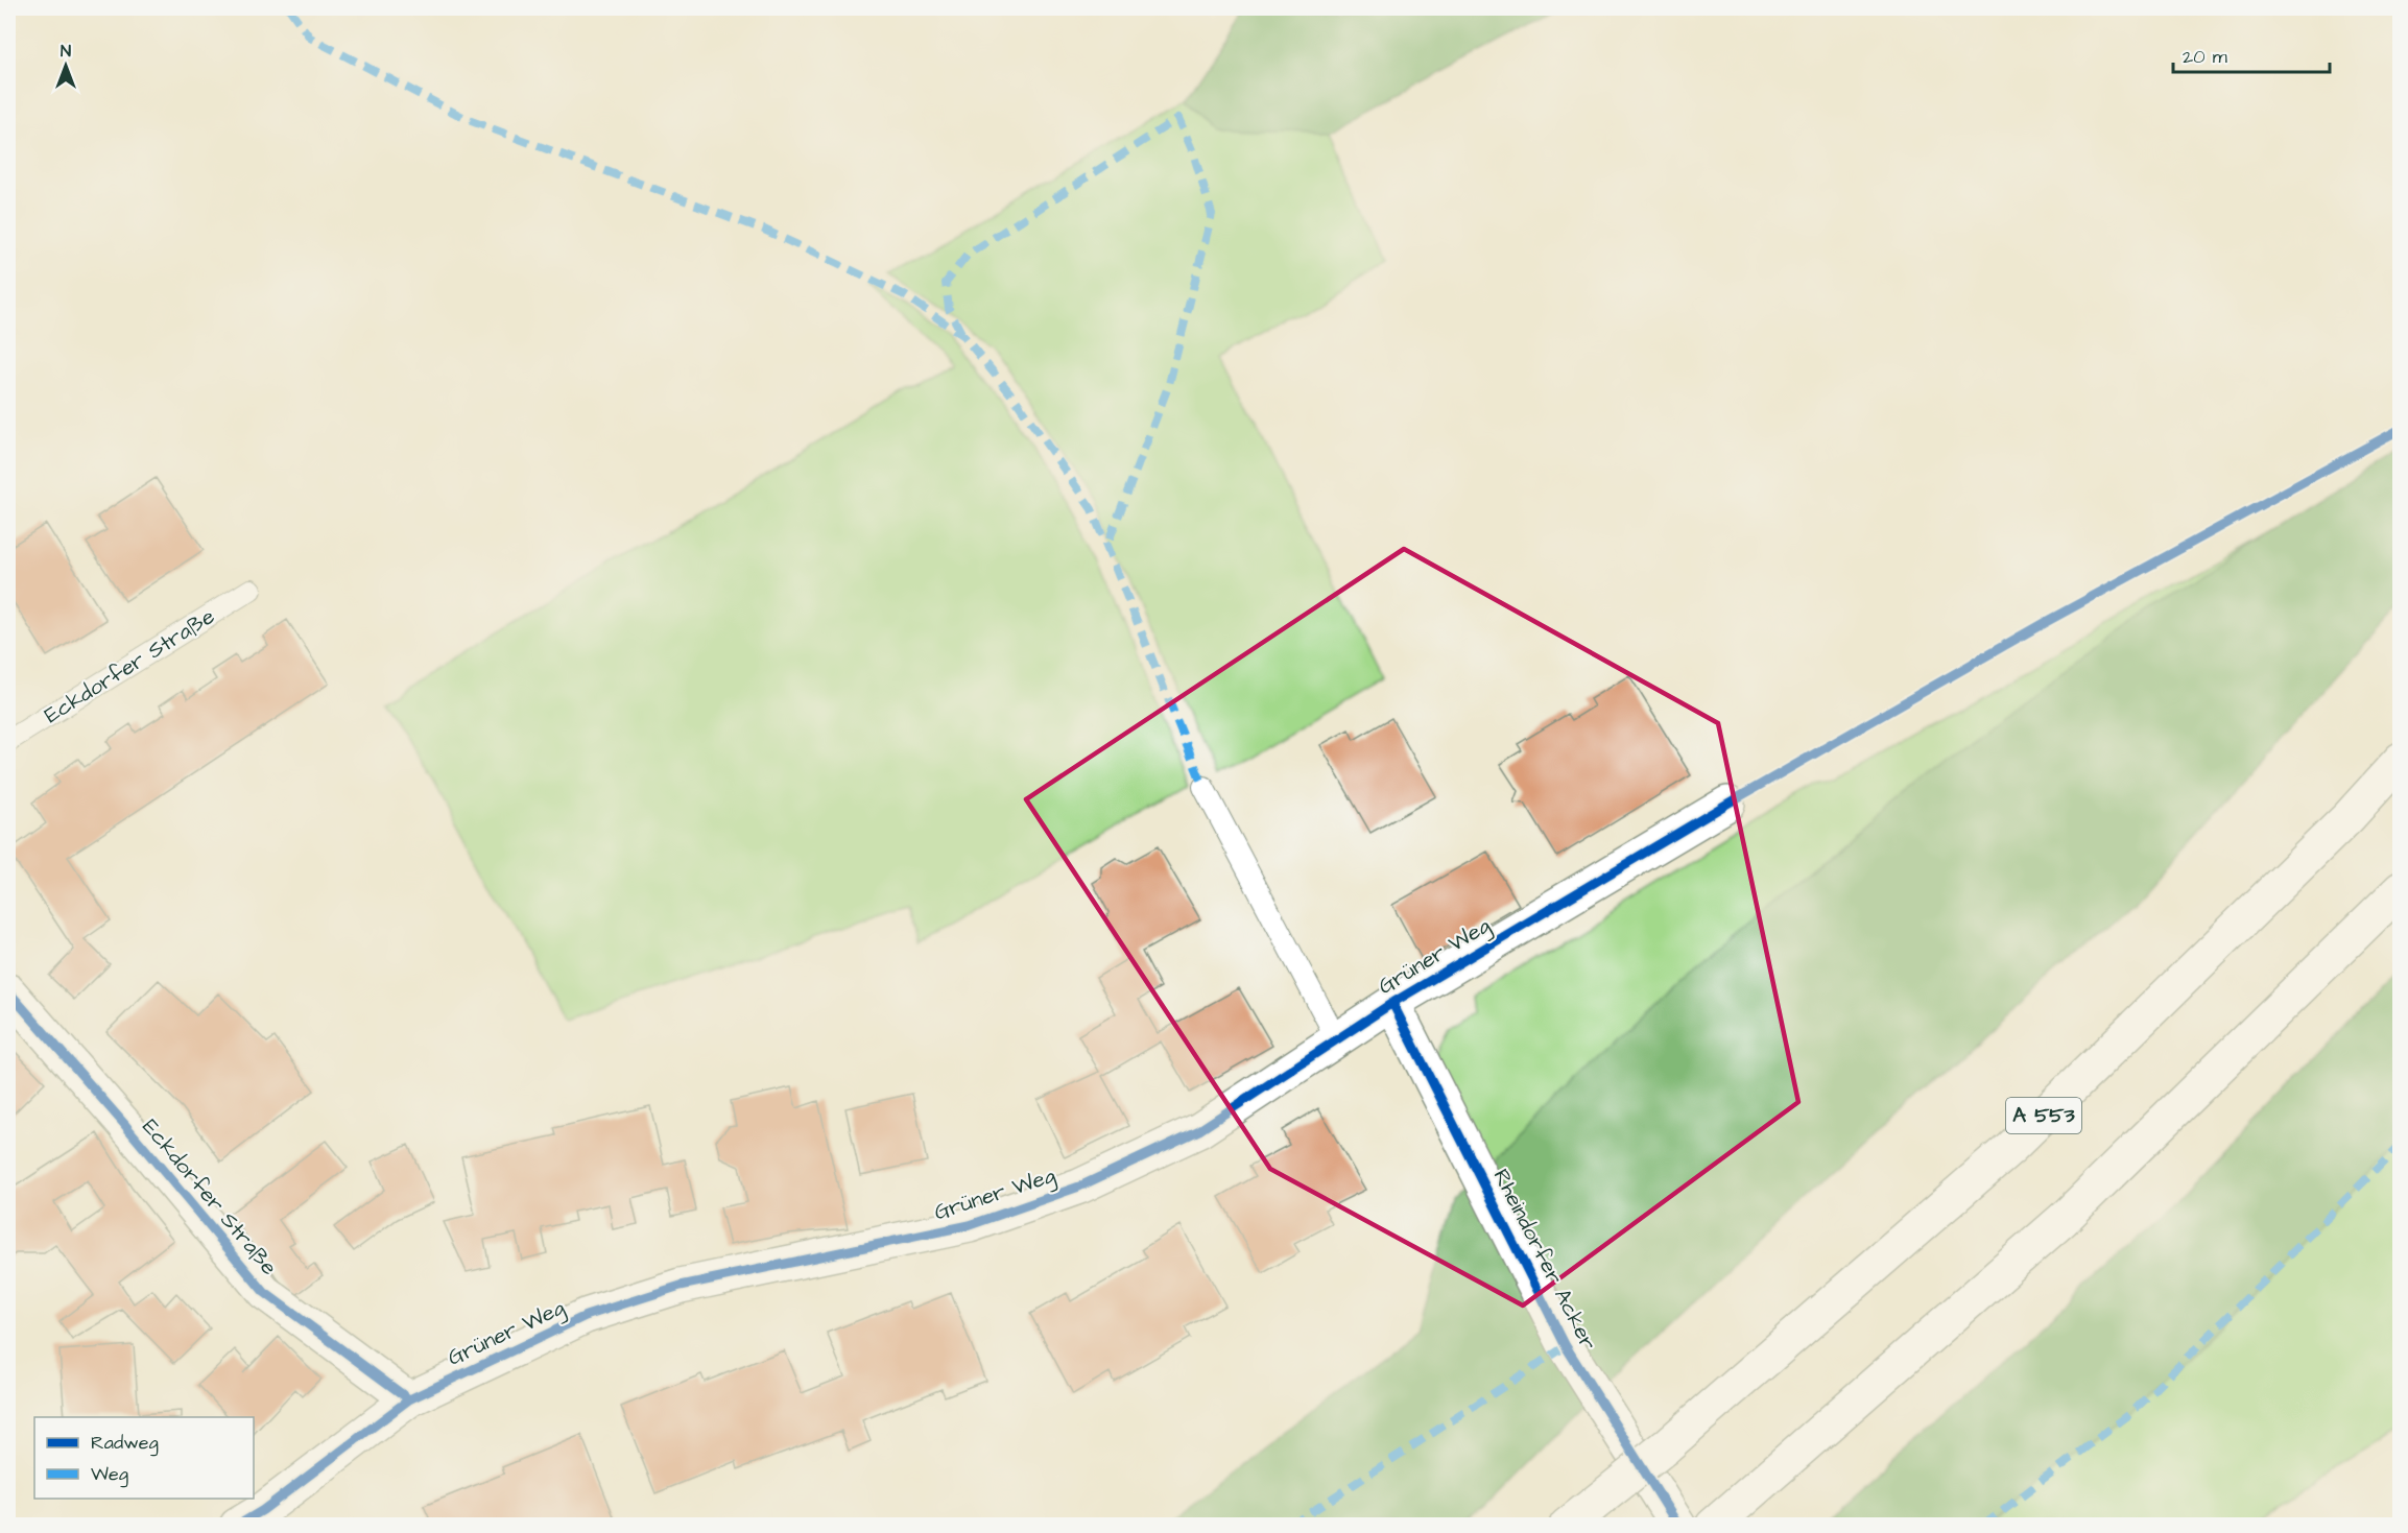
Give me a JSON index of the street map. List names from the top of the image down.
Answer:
{
  "streets": {
    "main road": [
      "Eckdorfer Straße",
      "Grüner Weg",
      "A 553",
      "Rheindorfer Acker"
    ]
  },
  "crossings": [
    ["Eckdorfer Straße", "Grüner Weg"],
    ["Grüner Weg", "Rheindorfer Acker"]
  ],
  "legend": ["Radweg", "Weg"],
  "scale_bar": "20 m",
  "north": "top"
}
